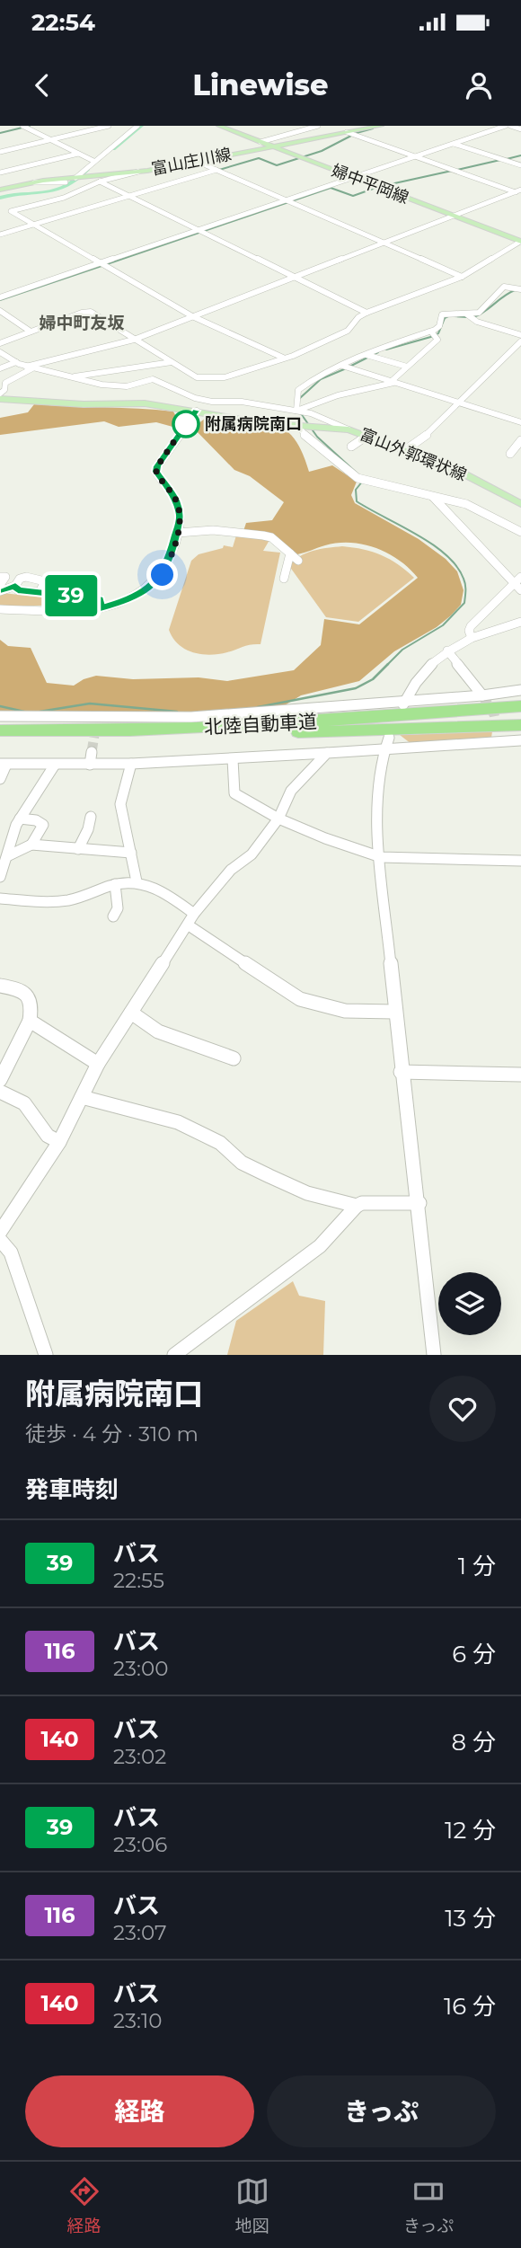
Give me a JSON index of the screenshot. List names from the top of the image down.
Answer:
{
  "streets": {
    "highway": ["北陸自動車道"],
    "main road": ["富山庄川線", "婦中平岡線", "富山外郭環状線"]
  },
  "crossings": [
    ["富山庄川線", "婦中平岡線"]
  ],
  "districts": ["婦中町友坂"],
  "places": ["附属病院南口"],
  "lines": ["bus line 39"],
  "page": {
    "status": "22:54",
    "header": "Linewise",
    "on_map": "39",
    "heading": [
      ["附属病院南口", "徒歩 · 4 分 · 310 m"],
      "発車時刻"
    ],
    "list": [
      {
        "mark": "39",
        "name": "バス",
        "note": "22:55",
        "value": "1 分"
      },
      {
        "mark": "116",
        "name": "バス",
        "note": "23:00",
        "value": "6 分"
      },
      {
        "mark": "140",
        "name": "バス",
        "note": "23:02",
        "value": "8 分"
      },
      {
        "mark": "39",
        "name": "バス",
        "note": "23:06",
        "value": "12 分"
      },
      {
        "mark": "116",
        "name": "バス",
        "note": "23:07",
        "value": "13 分"
      },
      {
        "mark": "140",
        "name": "バス",
        "note": "23:10",
        "value": "16 分"
      }
    ],
    "buttons": ["経路", "きっぷ"],
    "tabs": ["経路", "地図", "きっぷ"]
  }
}
